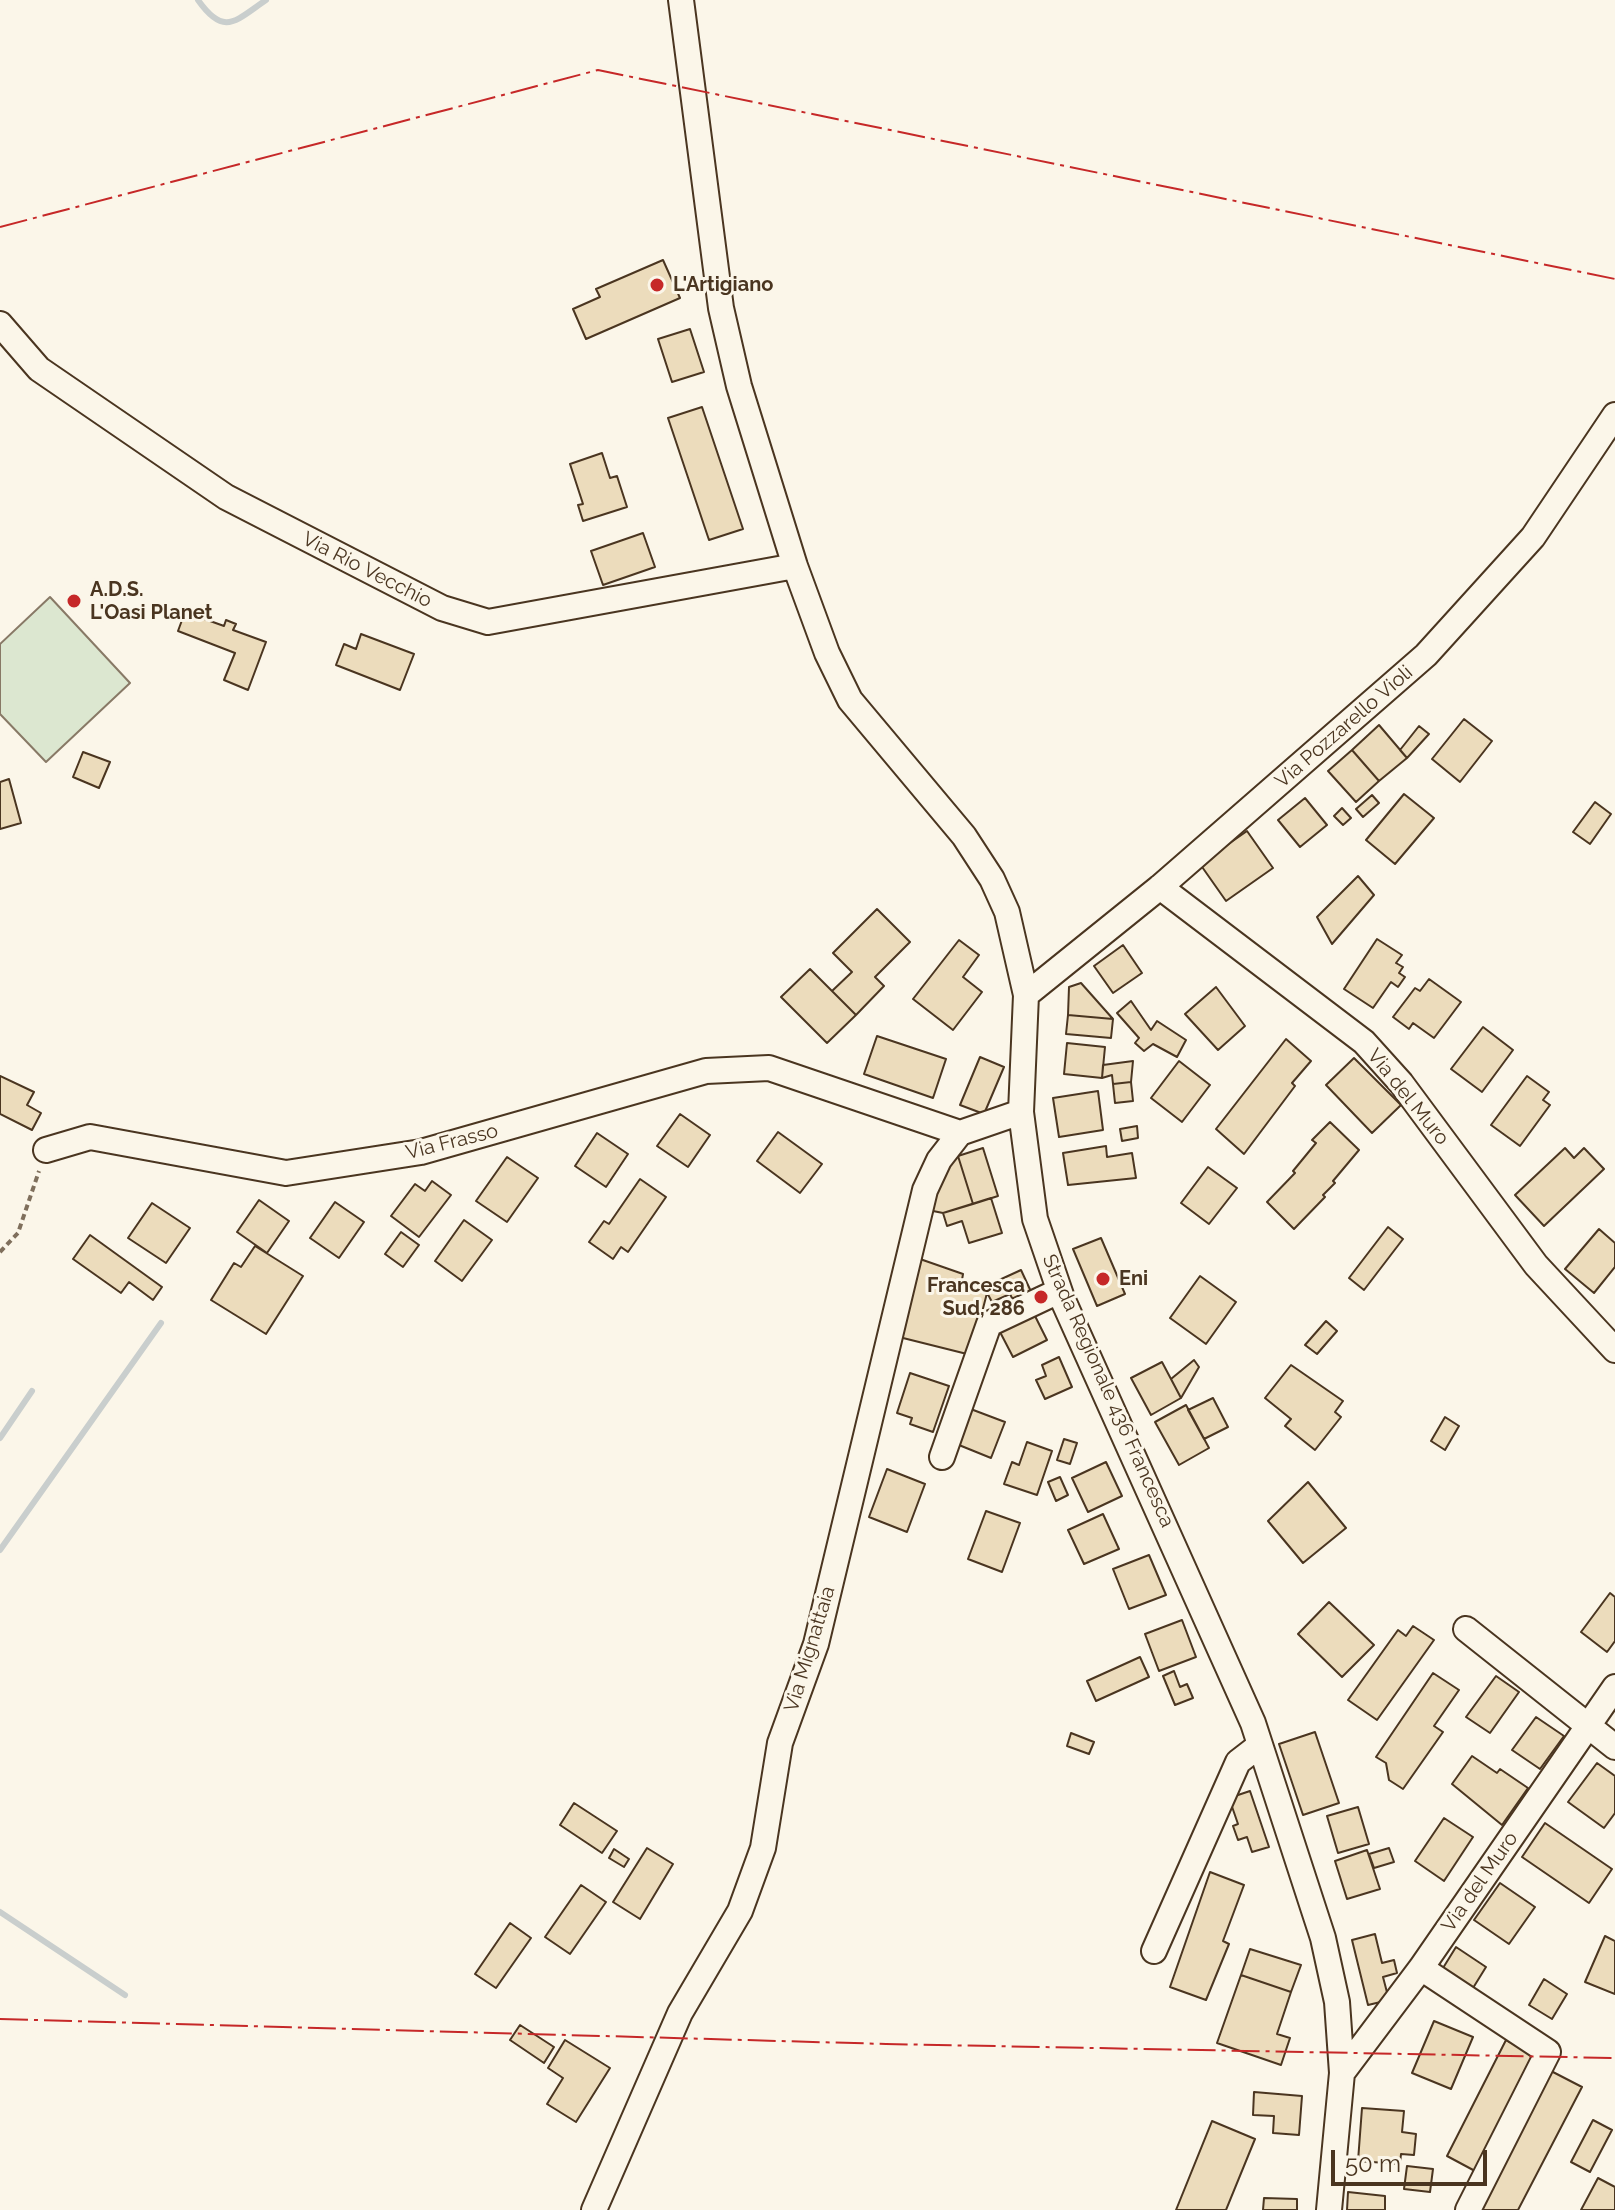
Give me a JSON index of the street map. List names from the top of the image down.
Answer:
{
  "streets": {
    "street": [
      "Via Rio Vecchio",
      "Via Pozzarello Violi",
      "Via del Muro",
      "Via Frasso",
      "Strada Regionale 436 Francesca",
      "Via Mignattaia"
    ]
  },
  "crossings": [
    ["Via Rio Vecchio", "Strada Regionale 436 Francesca"],
    ["Via Pozzarello Violi", "Via del Muro"],
    ["Via Pozzarello Violi", "Strada Regionale 436 Francesca"],
    ["Via del Muro", "Strada Regionale 436 Francesca"],
    ["Via Frasso", "Via Mignattaia"]
  ],
  "places": [
    "L'Artigiano",
    "A.D.S. L'Oasi Planet",
    "Eni",
    "Francesca Sud, 286"
  ],
  "scale_bar": "50 m"
}
